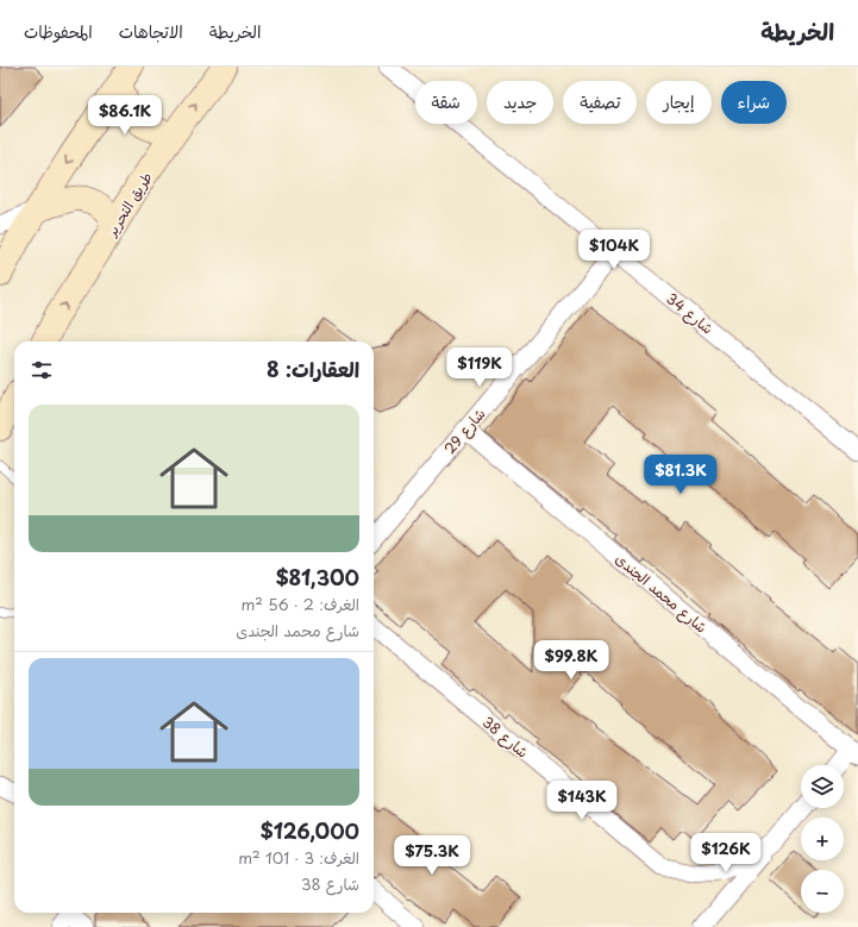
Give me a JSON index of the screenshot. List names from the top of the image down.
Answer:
{
  "streets": {
    "street": [
      "طريق التحرير",
      "شارع 34",
      "شارع 29",
      "شارع محمد الجندى",
      "شارع 38"
    ]
  },
  "crossings": [
    ["شارع 34", "شارع 29"],
    ["شارع 29", "شارع محمد الجندى"]
  ],
  "page": {
    "header": "الخريطة",
    "nav": ["الخريطة", "الاتجاهات", "المحفوظات"],
    "chip": [
      "شراء",
      "إيجار",
      "تصفية",
      "جديد",
      "شقة"
    ],
    "price": [
      "$86.1K",
      "$104K",
      "$119K",
      "$81.3K",
      "$99.8K",
      "$143K",
      "$126K",
      "$75.3K"
    ],
    "heading": "العقارات: 8",
    "list": [
      {
        "name": "$81,300",
        "note": "الغرف: 2 · 56 m² · شارع محمد الجندى"
      },
      {
        "name": "$126,000",
        "note": "الغرف: 3 · 101 m² · شارع 38"
      }
    ],
    "map_buttons": ["+", "−"]
  }
}
